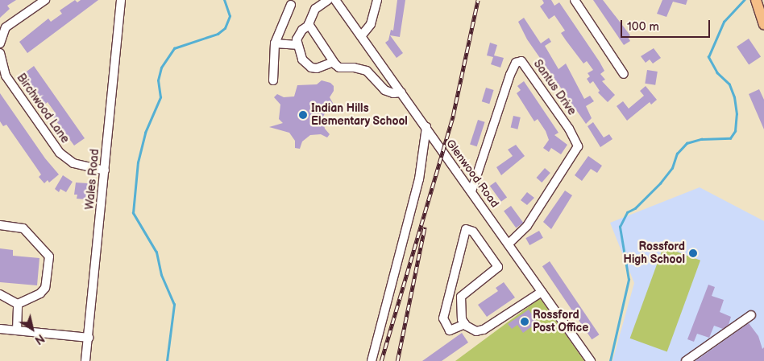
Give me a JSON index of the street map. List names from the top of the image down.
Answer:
{
  "streets": {
    "street": [
      "Santus Drive",
      "Birchwood Lane",
      "Glenwood Road",
      "Wales Road"
    ]
  },
  "crossings": [
    ["Santus Drive", "Glenwood Road"],
    ["Birchwood Lane", "Wales Road"]
  ],
  "places": ["Indian Hills Elementary School", "Rossford High School", "Rossford Post Office"],
  "scale_bar": "100 m",
  "north": "bottom right"
}
